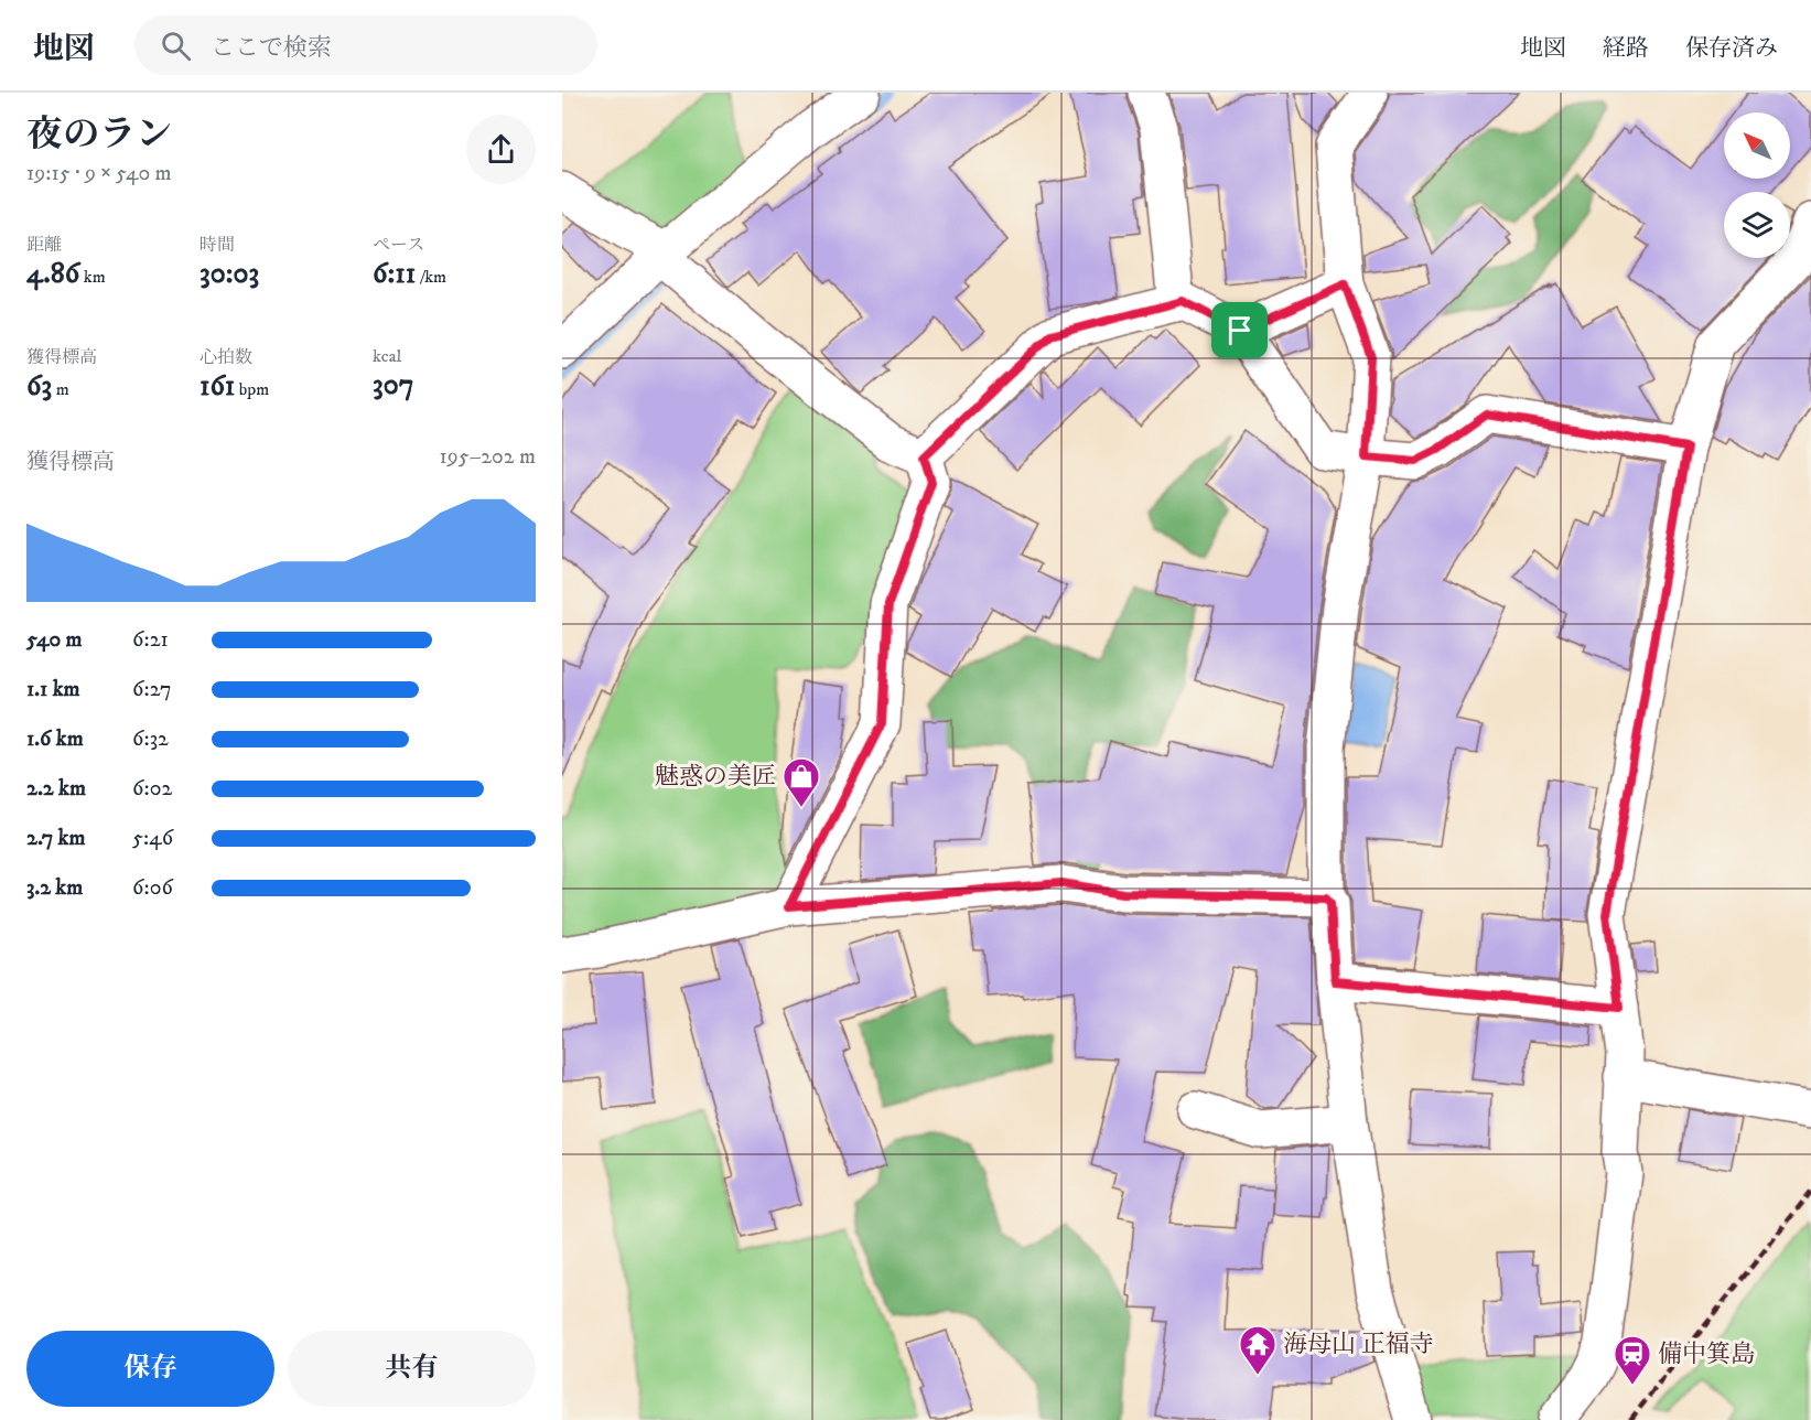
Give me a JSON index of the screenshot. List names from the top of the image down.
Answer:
{
  "places": {
    "shop": ["魅惑の美匠"],
    "temple": ["海母山 正福寺"],
    "station": ["備中箕島"]
  },
  "north": "top left",
  "page": {
    "header": "地図",
    "search": "ここで検索",
    "nav": ["地図", "経路", "保存済み"],
    "heading": ["夜のラン", "19:15 · 9 × 540 m"],
    "stats": [
      ["距離", "4.86 km"],
      ["時間", "30:03"],
      ["ペース", "6:11 /km"],
      ["獲得標高", "63 m"],
      ["心拍数", "161 bpm"],
      ["kcal", "307"]
    ],
    "chart": ["獲得標高", "195–202 m"],
    "list": [
      {
        "name": "540 m",
        "note": "6:21"
      },
      {
        "name": "1.1 km",
        "note": "6:27"
      },
      {
        "name": "1.6 km",
        "note": "6:32"
      },
      {
        "name": "2.2 km",
        "note": "6:02"
      },
      {
        "name": "2.7 km",
        "note": "5:46"
      },
      {
        "name": "3.2 km",
        "note": "6:06"
      }
    ],
    "buttons": ["保存", "共有"]
  }
}
